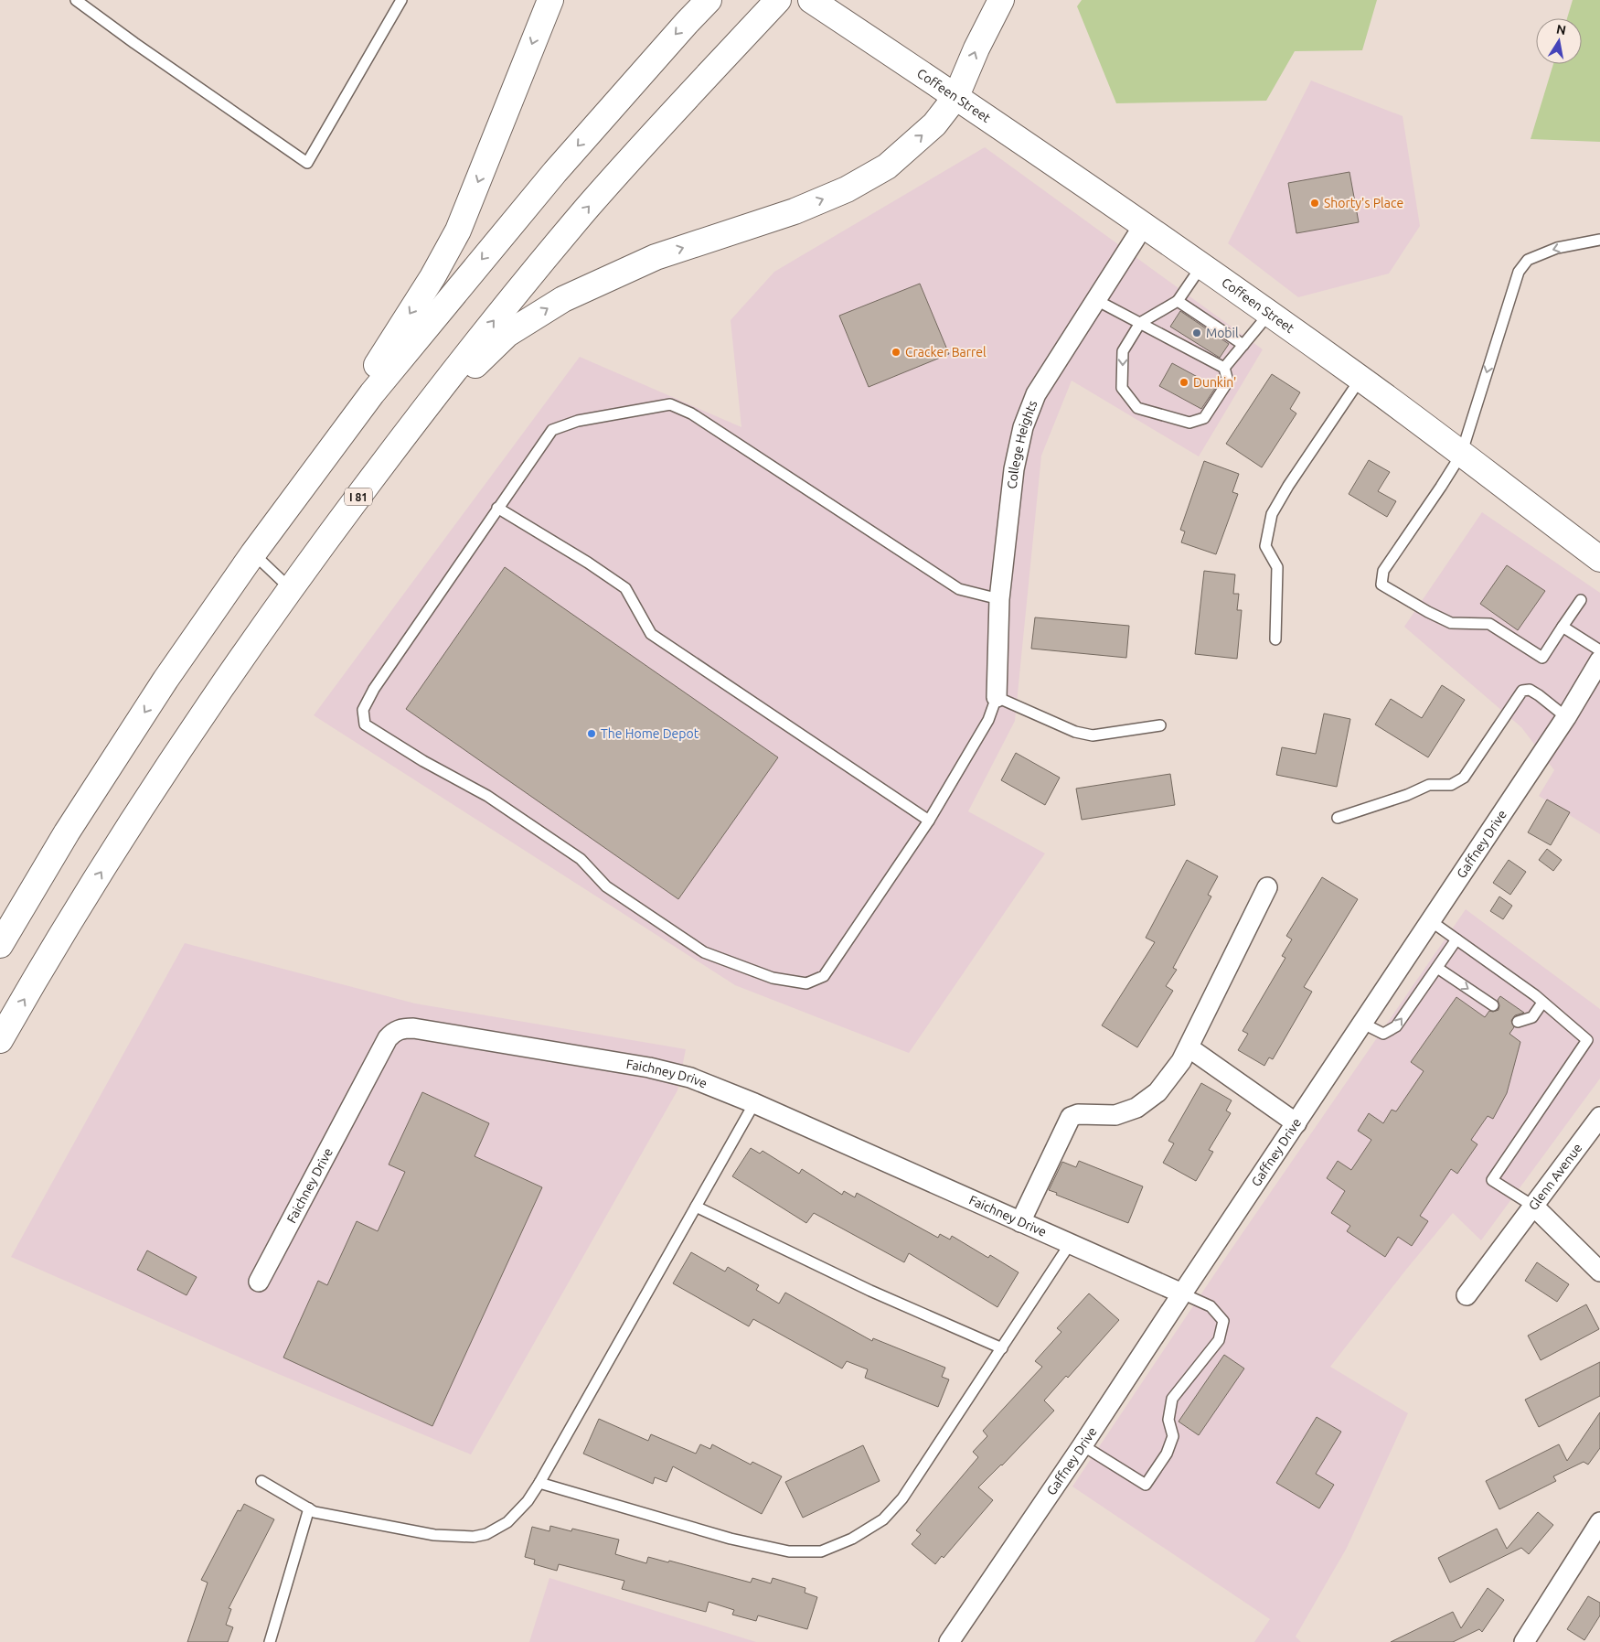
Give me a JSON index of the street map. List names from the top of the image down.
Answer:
{
  "streets": {
    "main road": ["Coffeen Street", "I 81"],
    "street": [
      "College Heights",
      "Gaffney Drive",
      "Faichney Drive",
      "Glenn Avenue"
    ]
  },
  "crossings": [
    ["Coffeen Street", "College Heights"],
    ["Gaffney Drive", "Faichney Drive"]
  ],
  "places": [
    "Shorty's Place",
    "Mobil",
    "Cracker Barrel",
    "Dunkin'",
    "The Home Depot"
  ],
  "north": "top"
}
